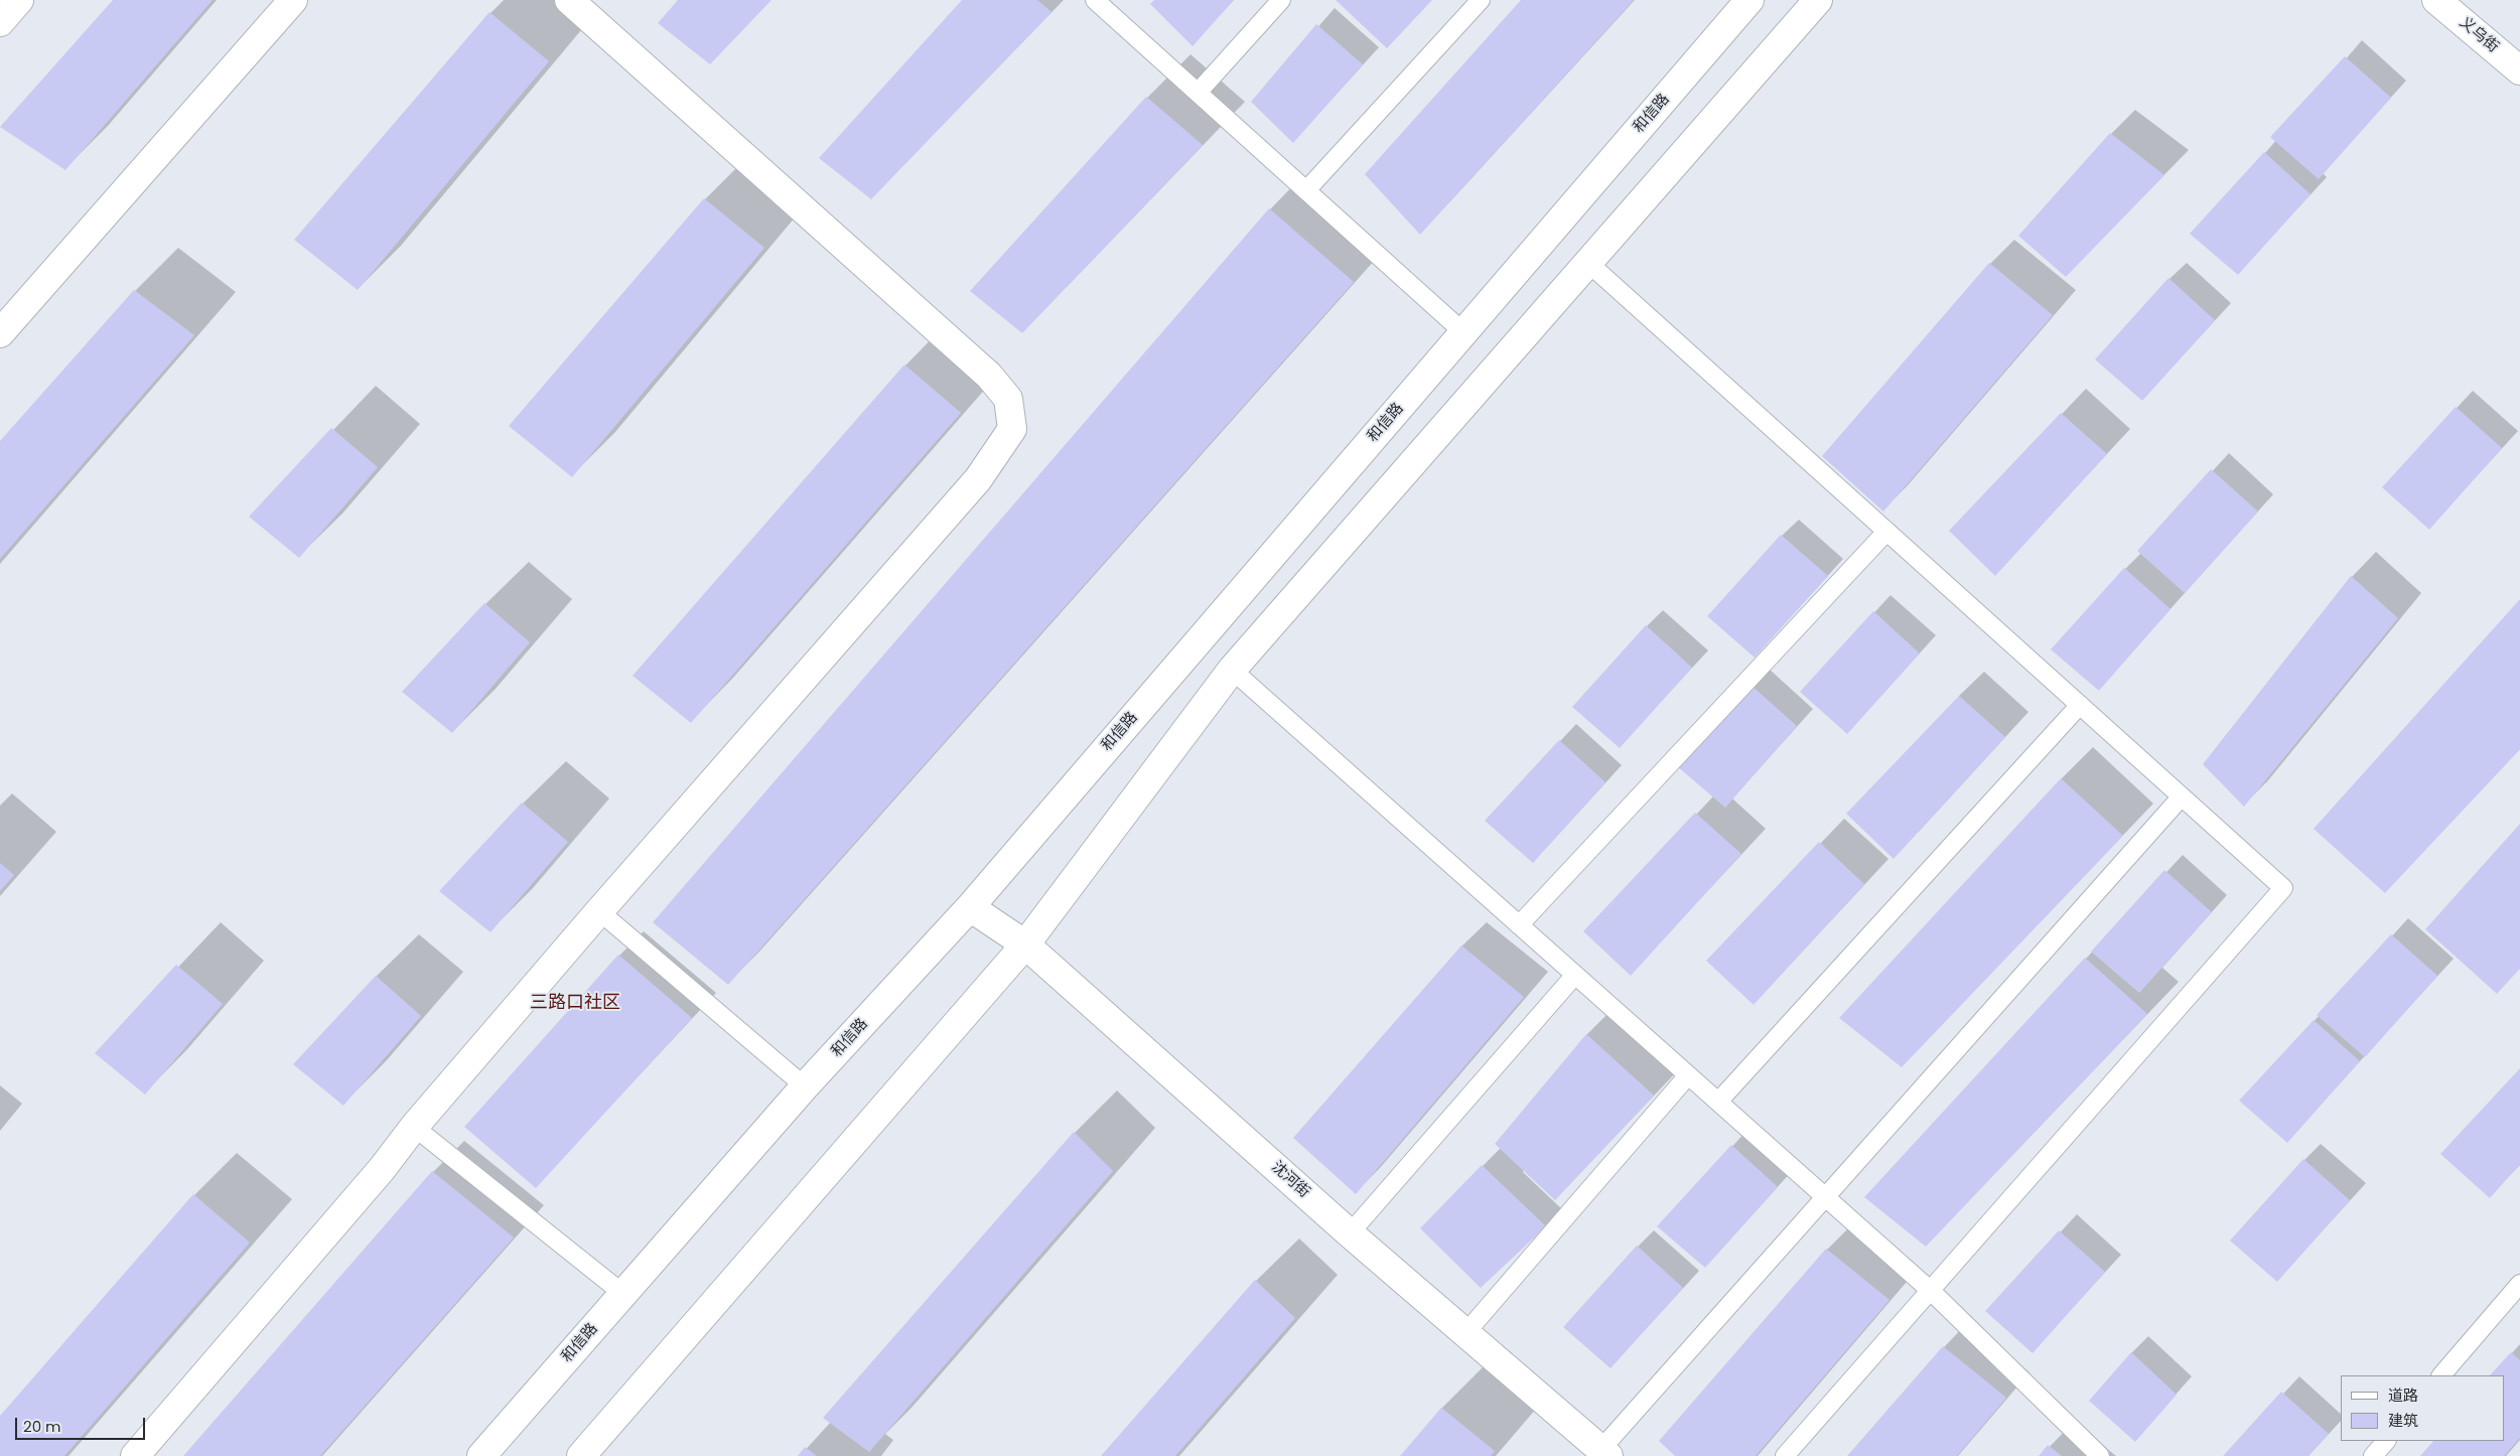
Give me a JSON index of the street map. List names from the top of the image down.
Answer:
{
  "streets": {
    "street": ["义乌街", "和信路", "沈河街"]
  },
  "crossings": [
    ["和信路", "沈河街"]
  ],
  "districts": ["三路口社区"],
  "legend": ["道路", "建筑"],
  "scale_bar": "20 m"
}
